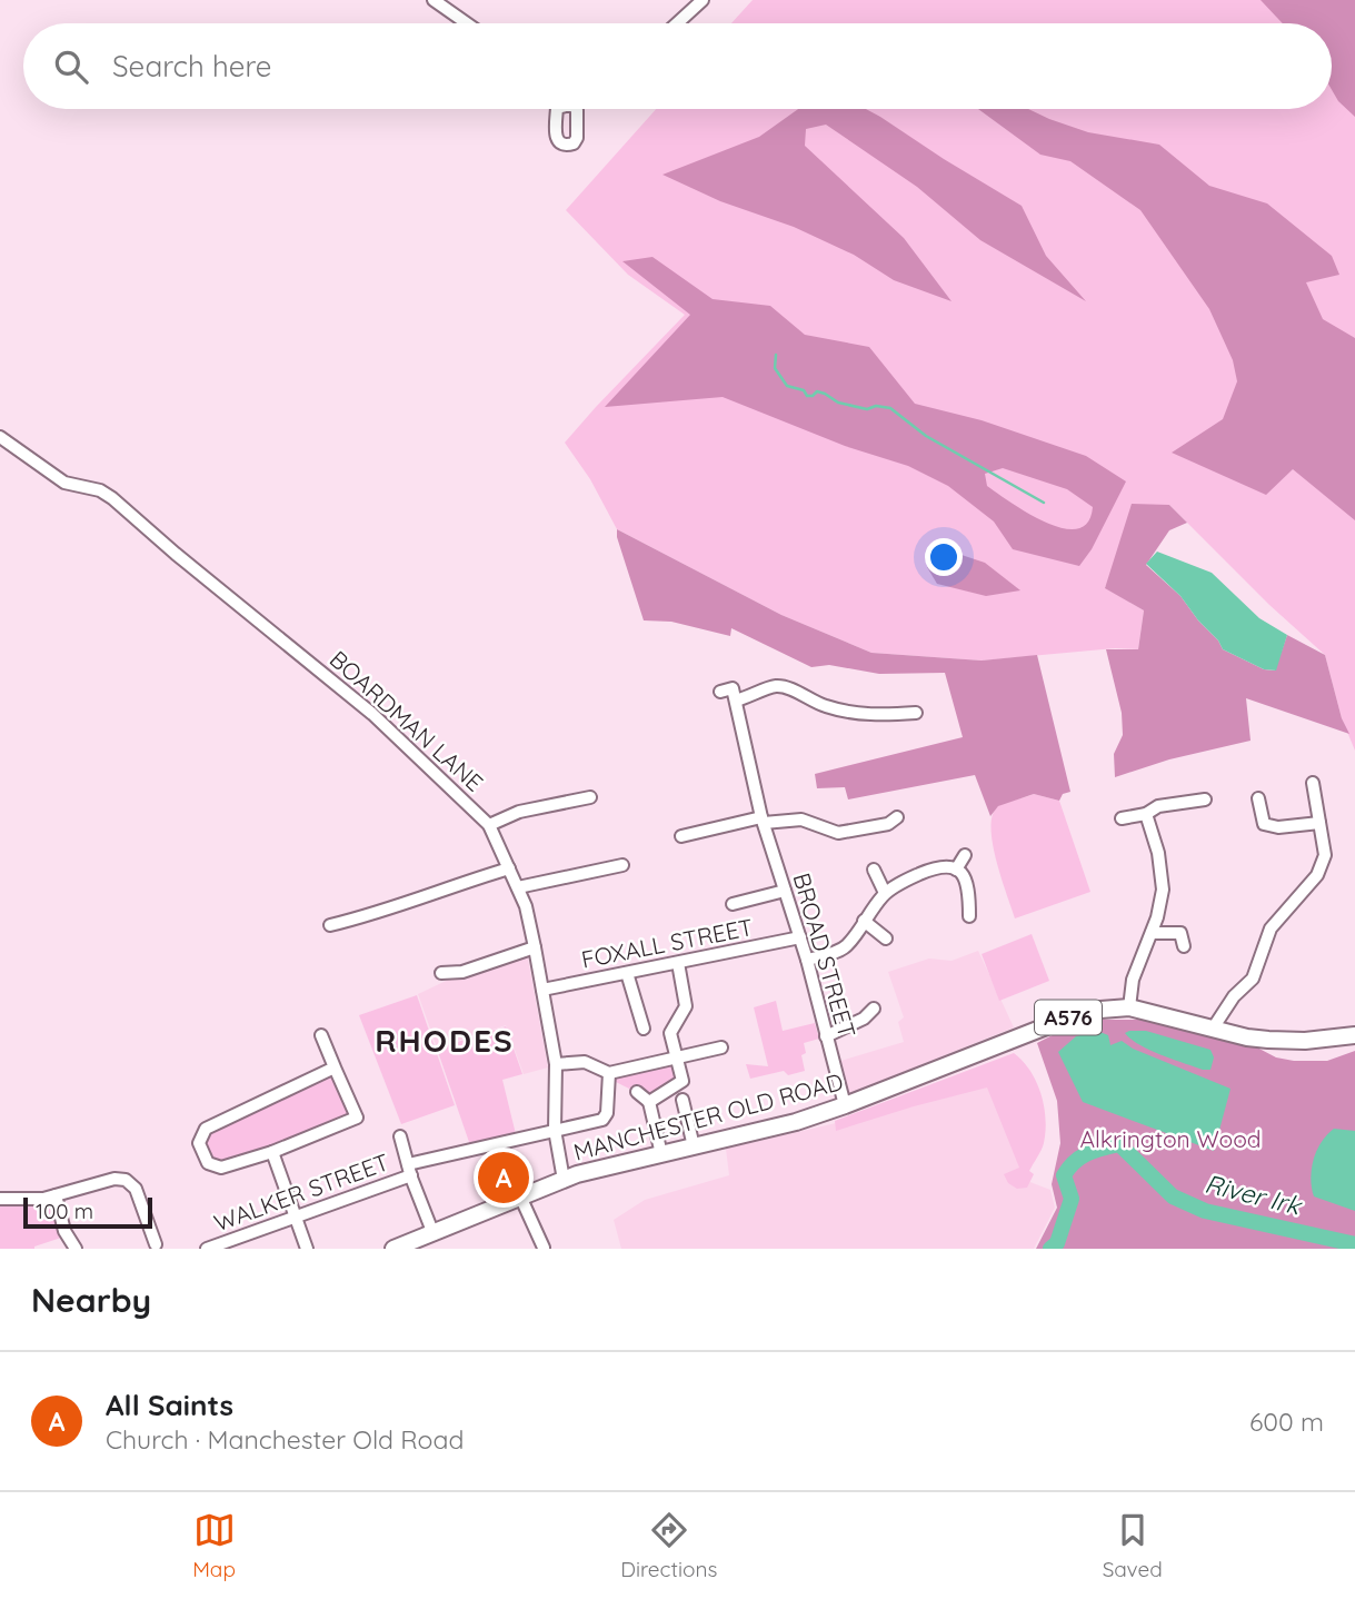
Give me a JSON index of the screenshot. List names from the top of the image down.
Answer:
{
  "streets": {
    "main road": ["A576", "MANCHESTER OLD ROAD"],
    "street": [
      "BOARDMAN LANE",
      "FOXALL STREET",
      "BROAD STREET",
      "WALKER STREET"
    ]
  },
  "crossings": [
    ["BOARDMAN LANE", "FOXALL STREET"],
    ["BOARDMAN LANE", "MANCHESTER OLD ROAD"],
    ["BOARDMAN LANE", "WALKER STREET"],
    ["FOXALL STREET", "BROAD STREET"],
    ["BROAD STREET", "MANCHESTER OLD ROAD"]
  ],
  "districts": ["RHODES"],
  "water": ["River Irk"],
  "parks": ["Alkrington Wood"],
  "scale_bar": "100 m",
  "page": {
    "search": "Search here",
    "pins": "A",
    "scale": "100 m",
    "heading": "Nearby",
    "list": [
      {
        "mark": "A",
        "name": "All Saints",
        "note": "Church · Manchester Old Road",
        "value": "600 m"
      }
    ],
    "nav": ["Map", "Directions", "Saved"]
  }
}
